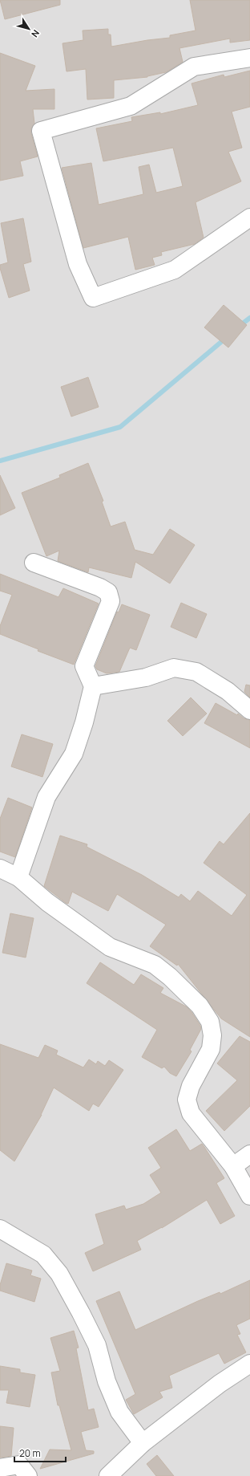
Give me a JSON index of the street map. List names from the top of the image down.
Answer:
{
  "scale_bar": "20 m",
  "north": "bottom right"
}
